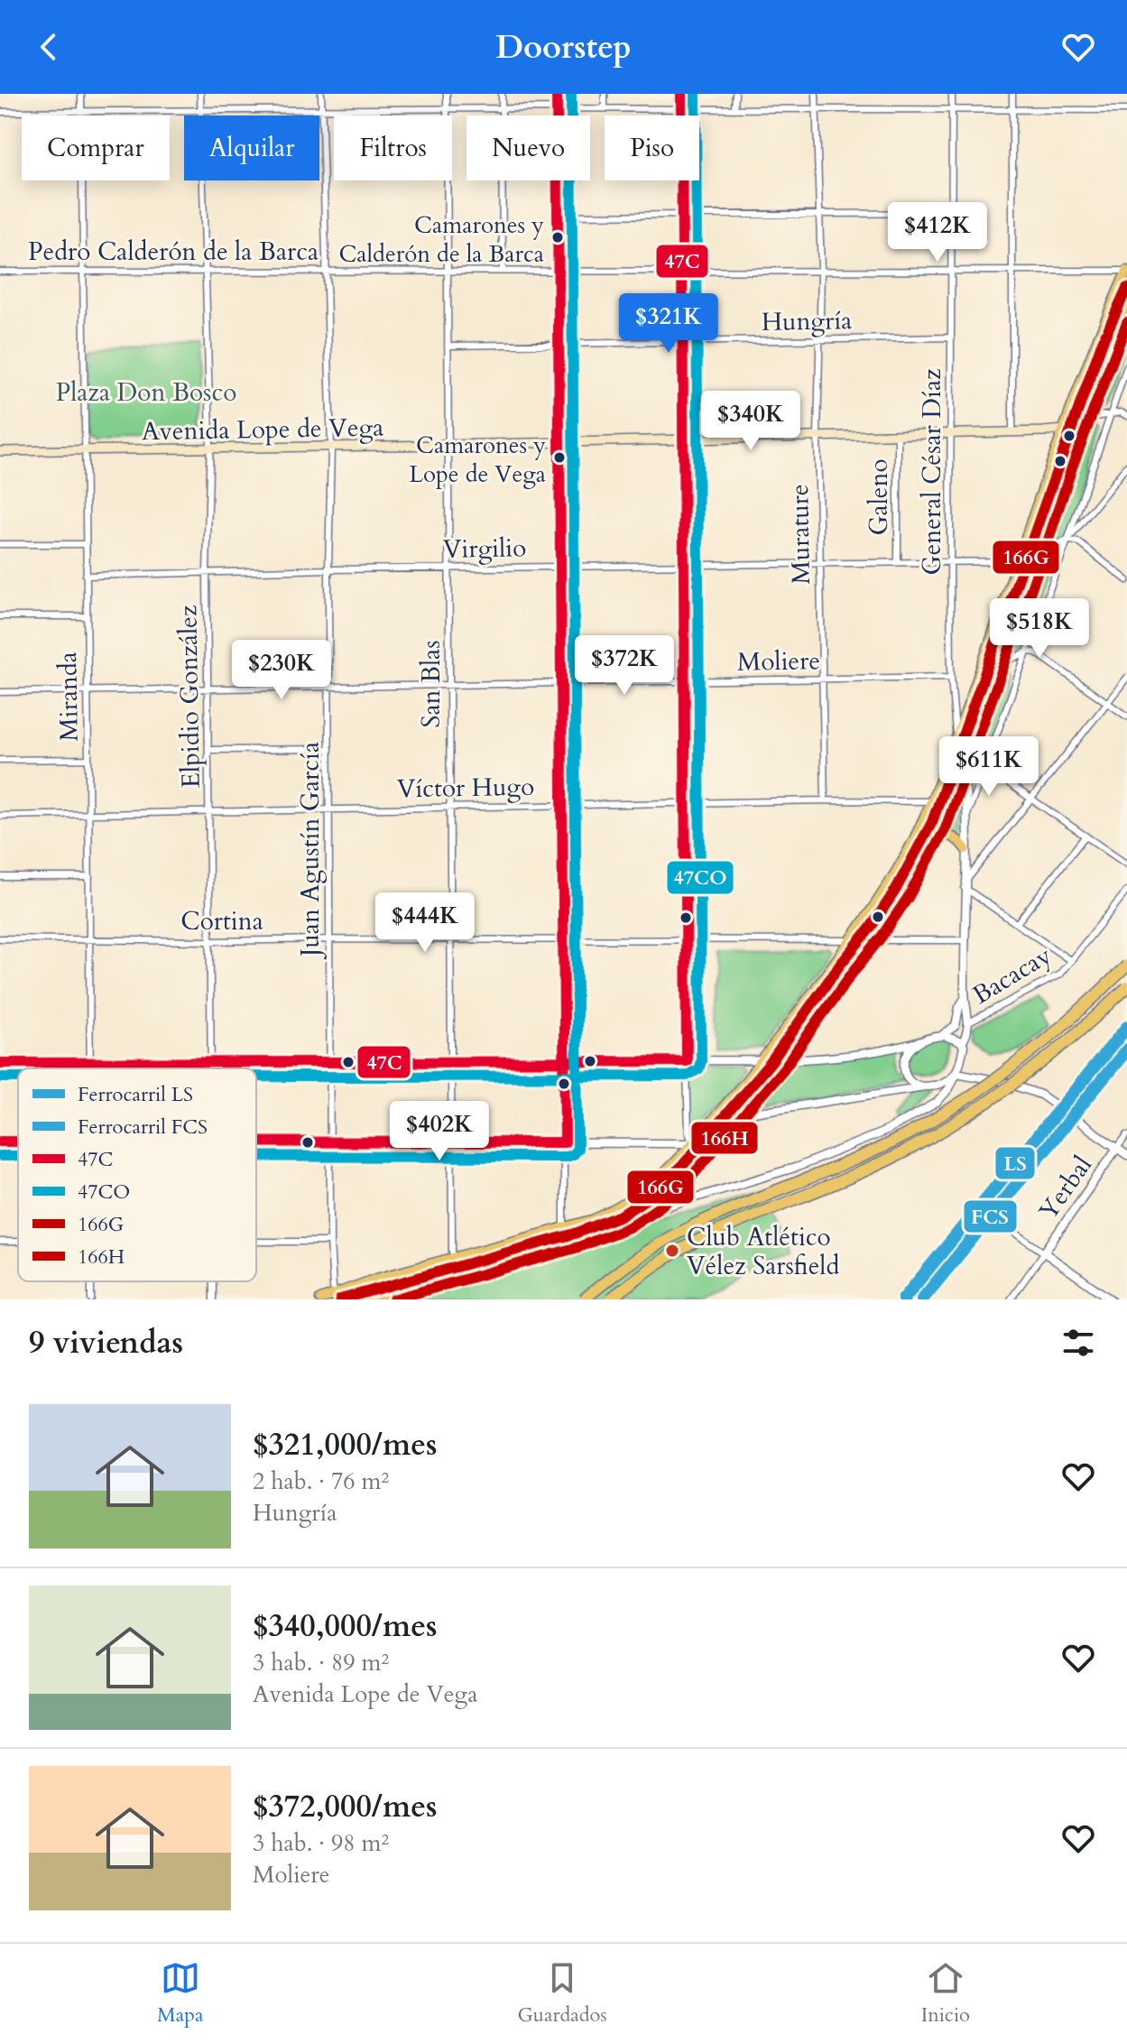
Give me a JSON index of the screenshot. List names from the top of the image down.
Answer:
{
  "streets": {
    "main road": ["Avenida Lope de Vega"],
    "street": [
      "Pedro Calderón de la Barca",
      "Hungría",
      "General César Díaz",
      "Galeno",
      "Murature",
      "Virgilio",
      "Moliere",
      "San Blas",
      "Miranda",
      "Elpidio González",
      "Víctor Hugo",
      "Juan Agustín García",
      "Cortina",
      "Bacacay",
      "Yerbal"
    ]
  },
  "crossings": [
    ["Pedro Calderón de la Barca", "General César Díaz"],
    ["Pedro Calderón de la Barca", "Murature"],
    ["Pedro Calderón de la Barca", "San Blas"],
    ["Pedro Calderón de la Barca", "Miranda"],
    ["Pedro Calderón de la Barca", "Elpidio González"],
    ["Pedro Calderón de la Barca", "Juan Agustín García"],
    ["Hungría", "General César Díaz"],
    ["Hungría", "Murature"],
    ["Hungría", "San Blas"],
    ["Avenida Lope de Vega", "General César Díaz"],
    ["Avenida Lope de Vega", "Galeno"],
    ["Avenida Lope de Vega", "Murature"],
    ["Avenida Lope de Vega", "San Blas"],
    ["Avenida Lope de Vega", "Miranda"],
    ["Avenida Lope de Vega", "Elpidio González"],
    ["Avenida Lope de Vega", "Juan Agustín García"],
    ["General César Díaz", "Virgilio"],
    ["General César Díaz", "Moliere"],
    ["General César Díaz", "Cortina"],
    ["General César Díaz", "Bacacay"],
    ["Galeno", "Virgilio"],
    ["Murature", "Virgilio"],
    ["Murature", "Moliere"],
    ["Murature", "Víctor Hugo"],
    ["Virgilio", "San Blas"],
    ["Virgilio", "Miranda"],
    ["Virgilio", "Elpidio González"],
    ["Virgilio", "Juan Agustín García"],
    ["Moliere", "San Blas"],
    ["Moliere", "Miranda"],
    ["Moliere", "Elpidio González"],
    ["Moliere", "Juan Agustín García"],
    ["San Blas", "Víctor Hugo"],
    ["San Blas", "Cortina"],
    ["Miranda", "Víctor Hugo"],
    ["Miranda", "Cortina"],
    ["Elpidio González", "Víctor Hugo"],
    ["Elpidio González", "Cortina"],
    ["Víctor Hugo", "Juan Agustín García"],
    ["Juan Agustín García", "Cortina"]
  ],
  "parks": ["Plaza Don Bosco"],
  "places": ["Camarones y Calderón de la Barca", "Camarones y Lope de Vega", "Club Atlético Vélez Sarsfield"],
  "lines": [
    "transit line 47C",
    "transit line 47CO",
    "transit line 166G",
    "transit line 166H",
    "rail line LS",
    "rail line FCS"
  ],
  "legend": [
    "Ferrocarril LS",
    "Ferrocarril FCS",
    "47C",
    "47CO",
    "166G",
    "166H"
  ],
  "page": {
    "header": "Doorstep",
    "chip": [
      "Comprar",
      "Alquilar",
      "Filtros",
      "Nuevo",
      "Piso"
    ],
    "price": [
      "$412K",
      "$321K",
      "$340K",
      "$518K",
      "$372K",
      "$230K",
      "$611K",
      "$444K",
      "$402K"
    ],
    "heading": "9 viviendas",
    "list": [
      {
        "name": "$321,000/mes",
        "note": "2 hab. · 76 m² · Hungría"
      },
      {
        "name": "$340,000/mes",
        "note": "3 hab. · 89 m² · Avenida Lope de Vega"
      },
      {
        "name": "$372,000/mes",
        "note": "3 hab. · 98 m² · Moliere"
      }
    ],
    "tabs": ["Mapa", "Guardados", "Inicio"]
  }
}
